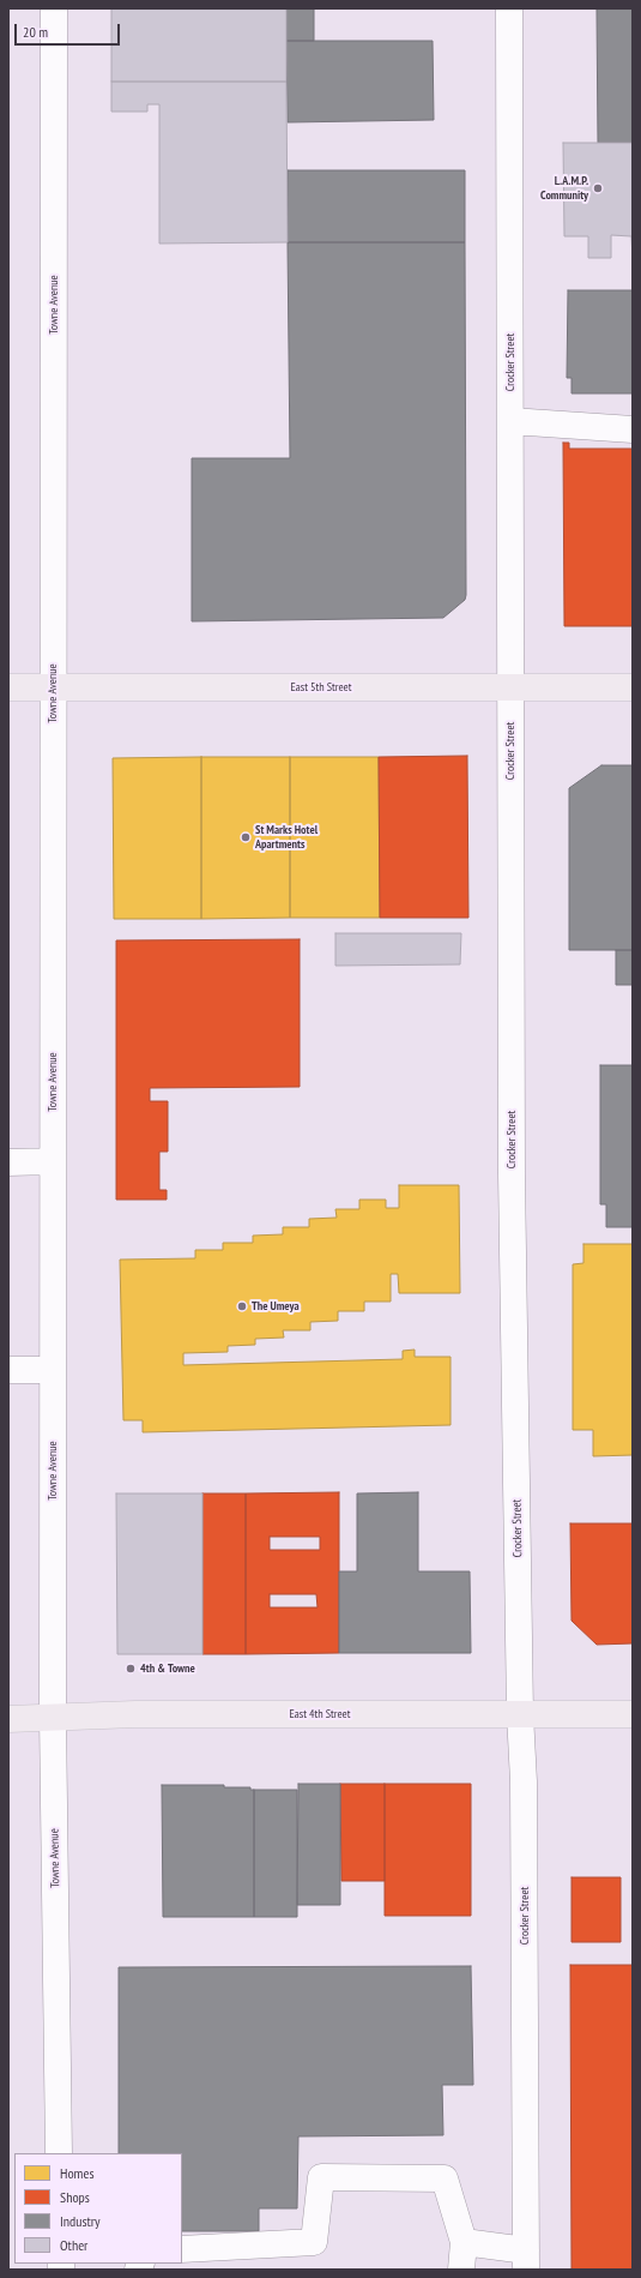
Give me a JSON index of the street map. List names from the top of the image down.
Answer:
{
  "streets": {
    "main road": ["East 5th Street", "East 4th Street"],
    "street": ["Towne Avenue", "Crocker Street"]
  },
  "crossings": [
    ["Towne Avenue", "East 5th Street"],
    ["Towne Avenue", "East 4th Street"],
    ["Crocker Street", "East 5th Street"],
    ["Crocker Street", "East 4th Street"]
  ],
  "places": [
    "L.A.M.P. Community",
    "St Marks Hotel Apartments",
    "The Umeya",
    "4th & Towne"
  ],
  "legend": [
    "Homes",
    "Shops",
    "Industry",
    "Other"
  ],
  "scale_bar": "20 m"
}
